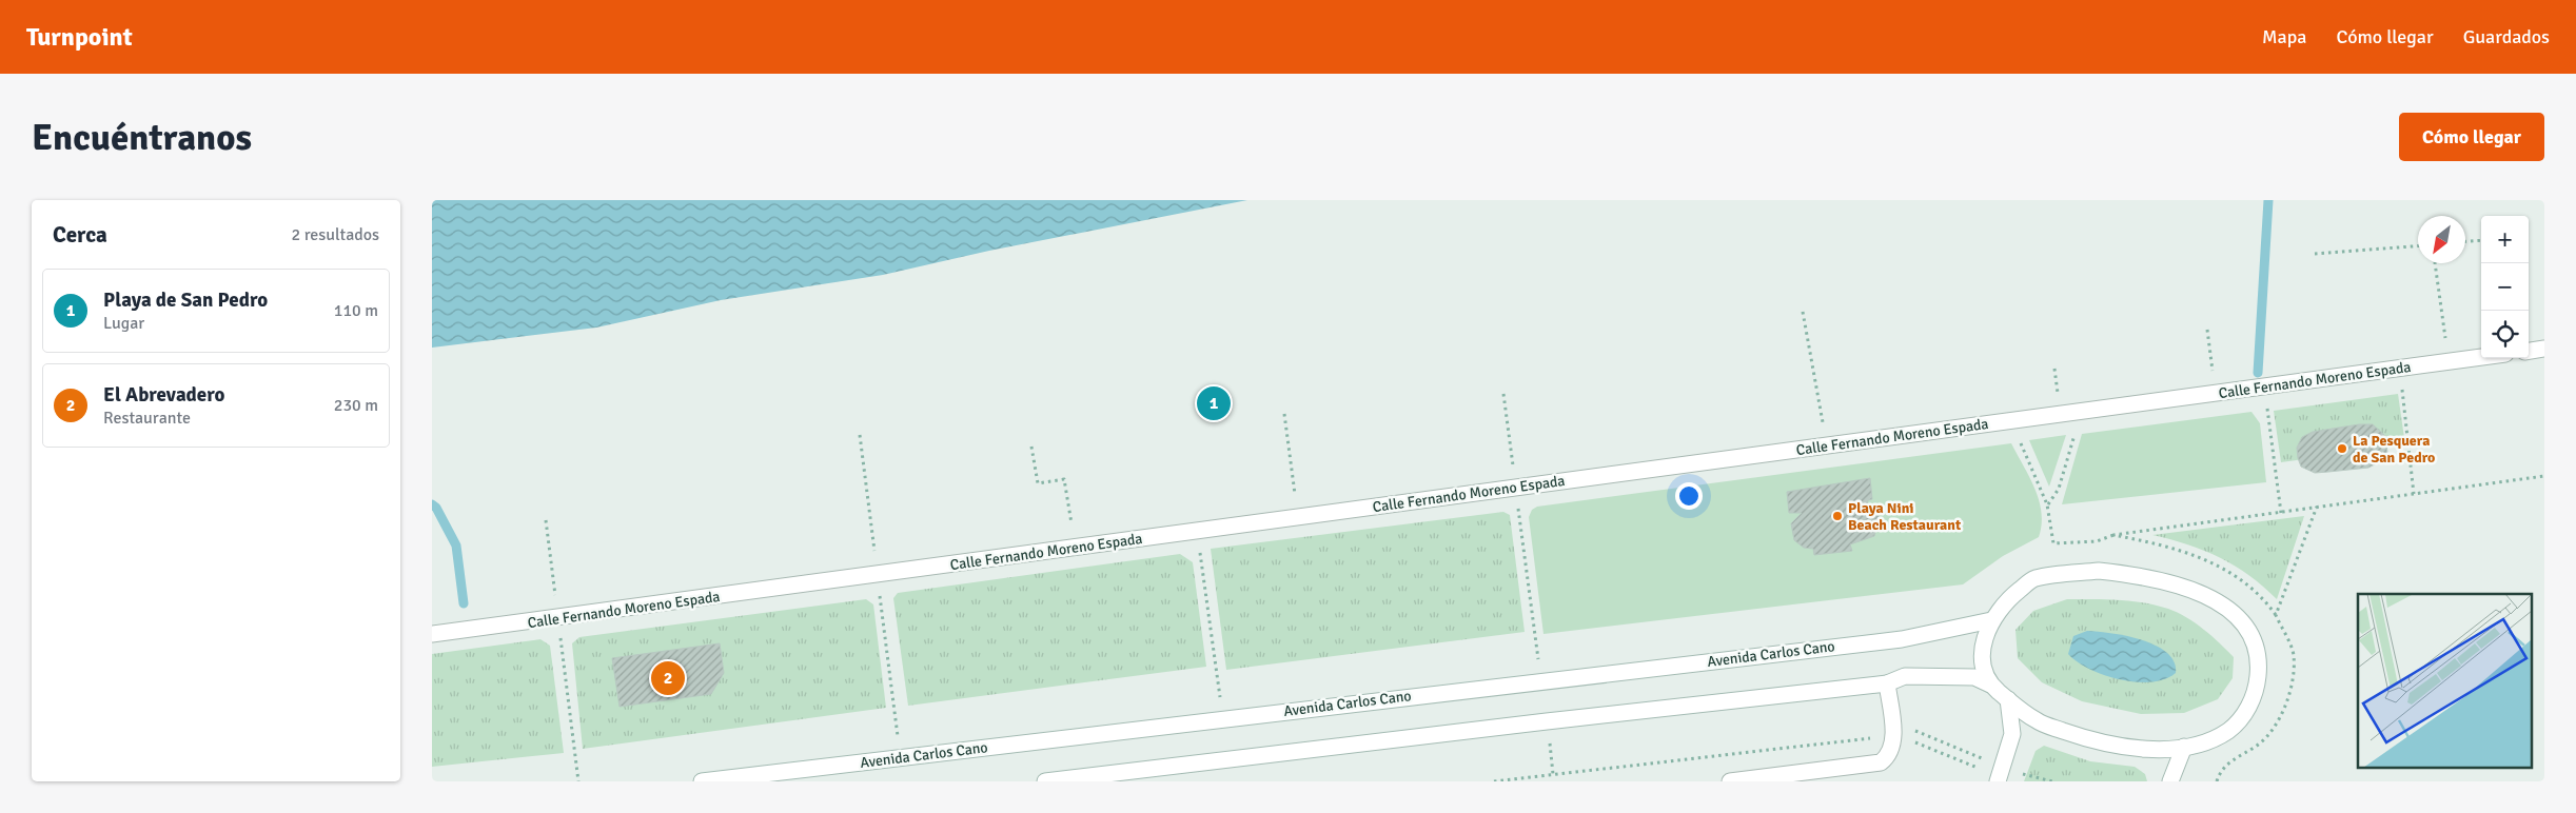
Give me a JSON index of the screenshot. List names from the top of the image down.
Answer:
{
  "streets": {
    "street": ["Calle Fernando Moreno Espada", "Avenida Carlos Cano"]
  },
  "places": ["La Pesquera de San Pedro", "Playa Nini Beach Restaurant"],
  "north": "bottom left",
  "page": {
    "header": "Turnpoint",
    "nav": ["Mapa", "Cómo llegar", "Guardados"],
    "buttons": "Cómo llegar",
    "title": "Encuéntranos",
    "heading": ["Cerca", "2 resultados"],
    "map_buttons": ["+", "−"],
    "list": [
      {
        "mark": "1",
        "name": "Playa de San Pedro",
        "note": "Lugar",
        "value": "110 m"
      },
      {
        "mark": "2",
        "name": "El Abrevadero",
        "note": "Restaurante",
        "value": "230 m"
      }
    ],
    "pins": ["1", "2"]
  }
}
